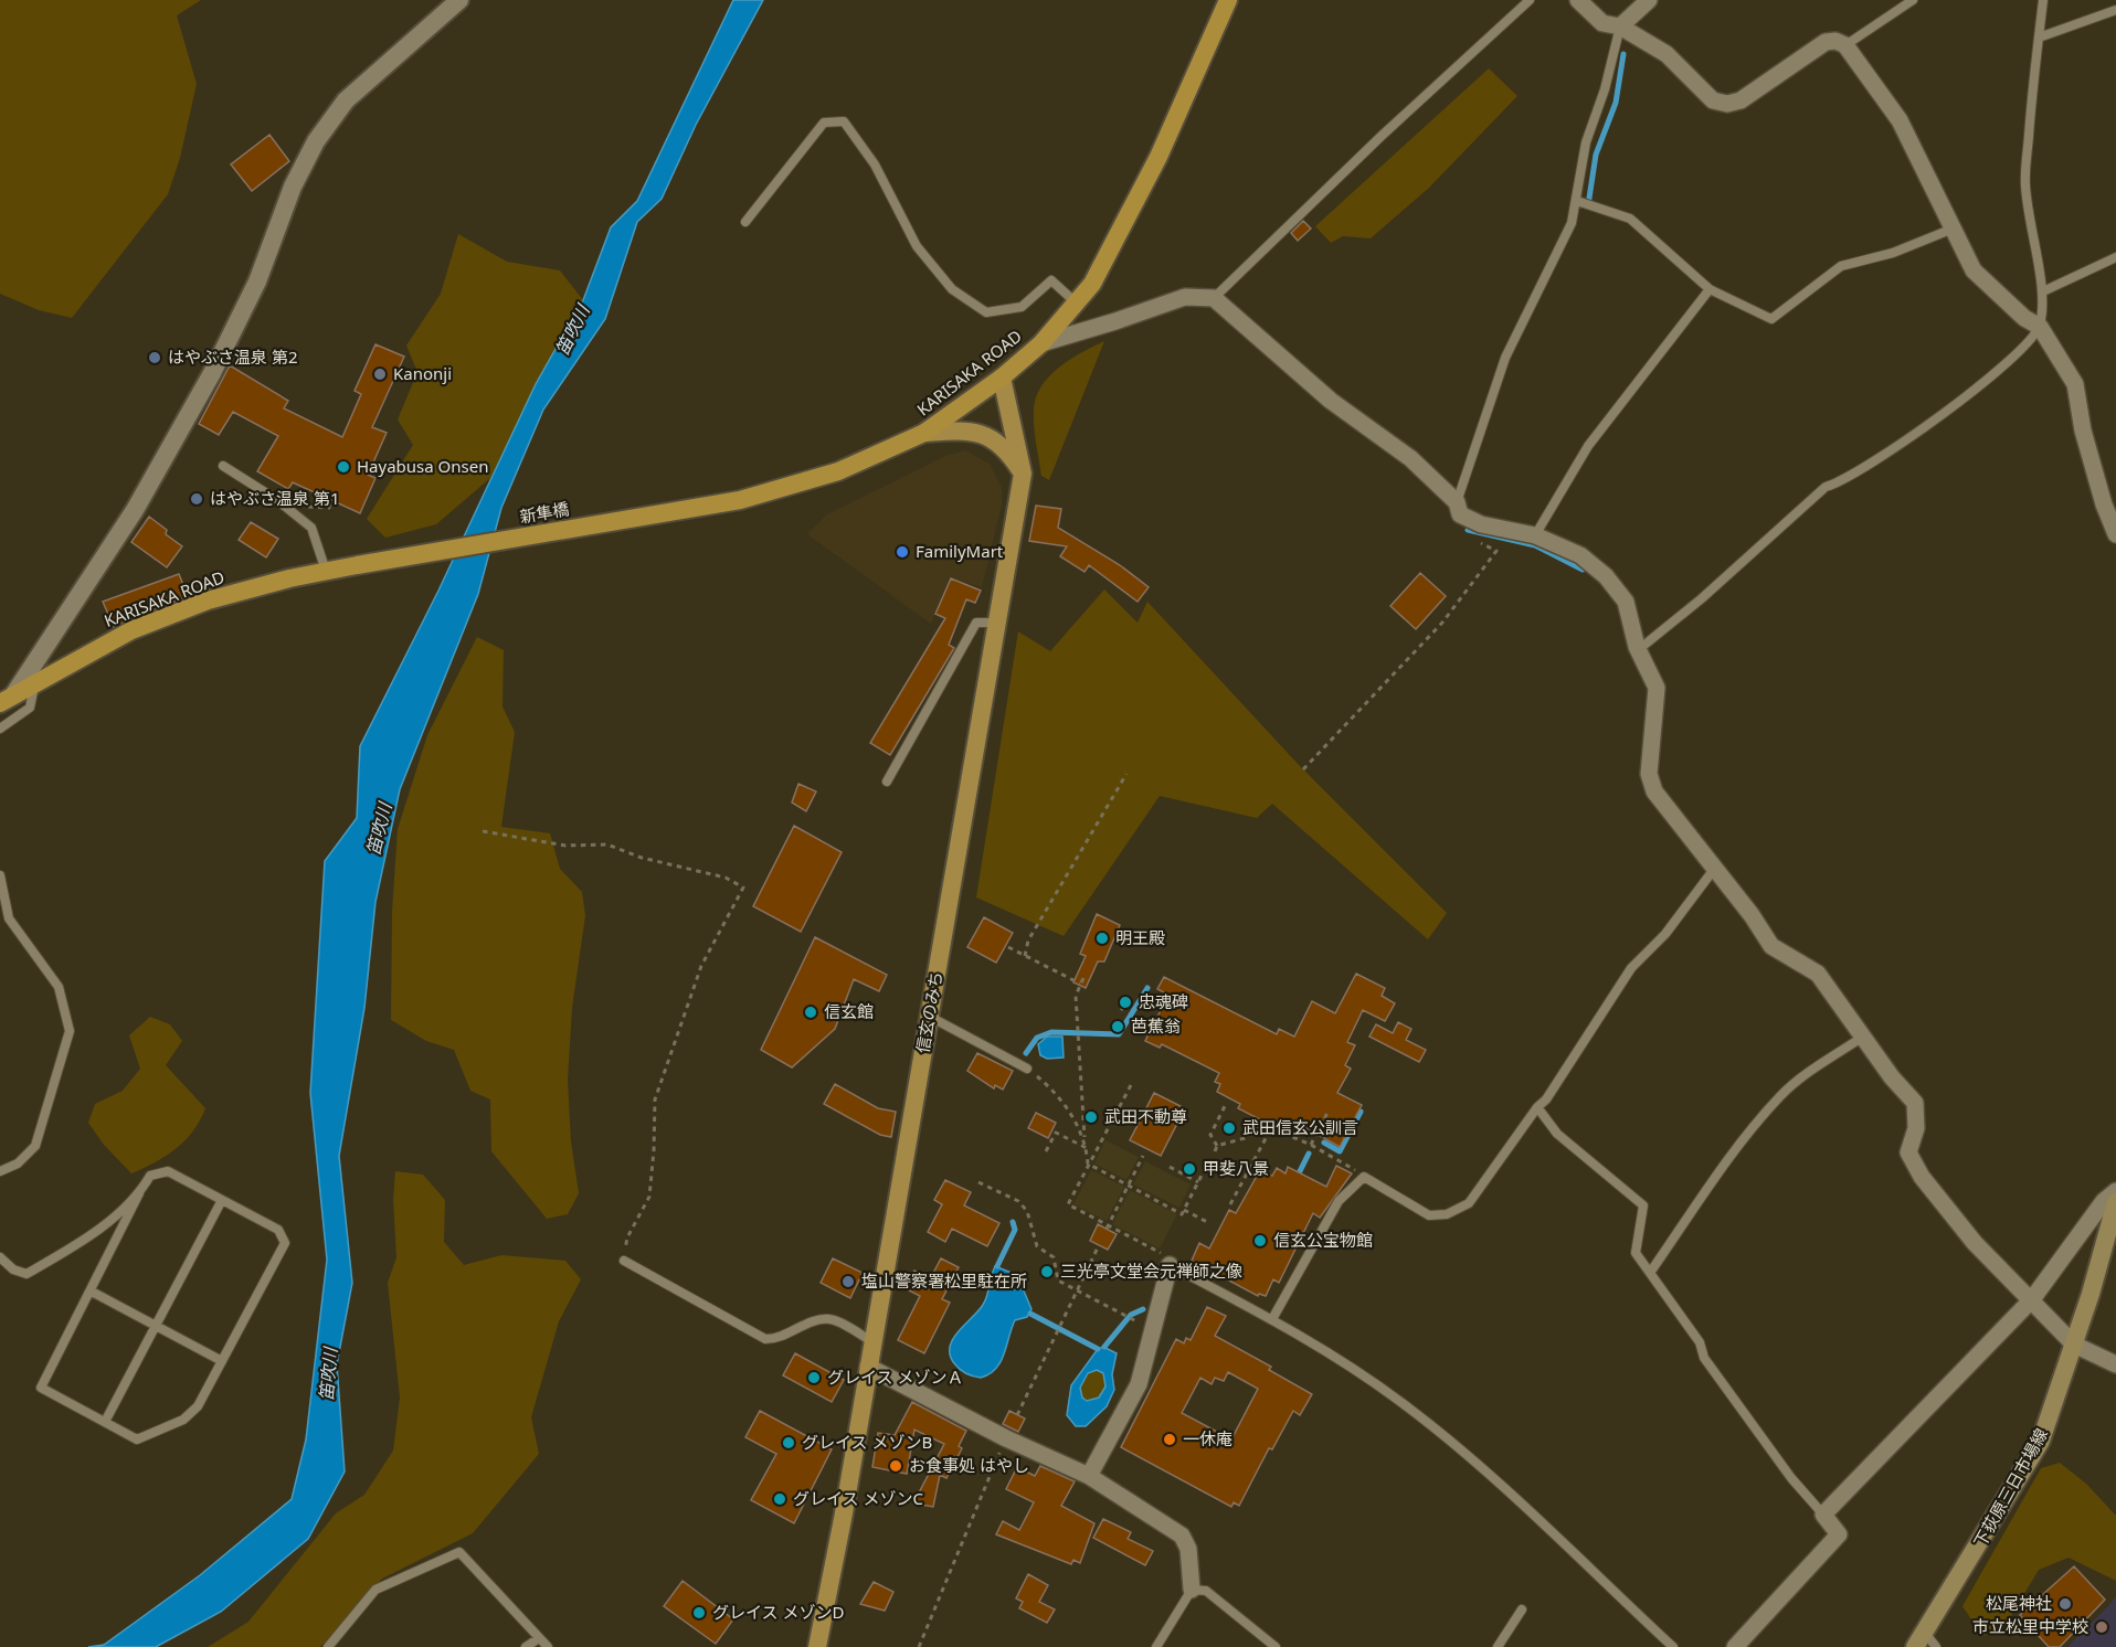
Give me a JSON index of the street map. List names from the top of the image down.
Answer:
{
  "streets": {
    "highway": ["KARISAKA ROAD", "新隼橋"],
    "main road": ["信玄のみち", "下荻原三日市場線"]
  },
  "crossings": [
    ["KARISAKA ROAD", "新隼橋"],
    ["KARISAKA ROAD", "信玄のみち"]
  ],
  "water": ["笛吹川"],
  "places": [
    "はやぶさ温泉 第2",
    "Kanonji",
    "Hayabusa Onsen",
    "はやぶさ温泉 第1",
    "FamilyMart",
    "明王殿",
    "忠魂碑",
    "信玄館",
    "芭蕉翁",
    "武田不動尊",
    "武田信玄公訓言",
    "甲斐八景",
    "信玄公宝物館",
    "三光亭文堂会元禅師之像",
    "塩山警察署松里駐在所",
    "グレイス メゾンＡ",
    "一休庵",
    "グレイス メゾンB",
    "お食事処 はやし",
    "グレイス メゾンC",
    "松尾神社",
    "グレイス メゾンD",
    "市立松里中学校"
  ]
}
